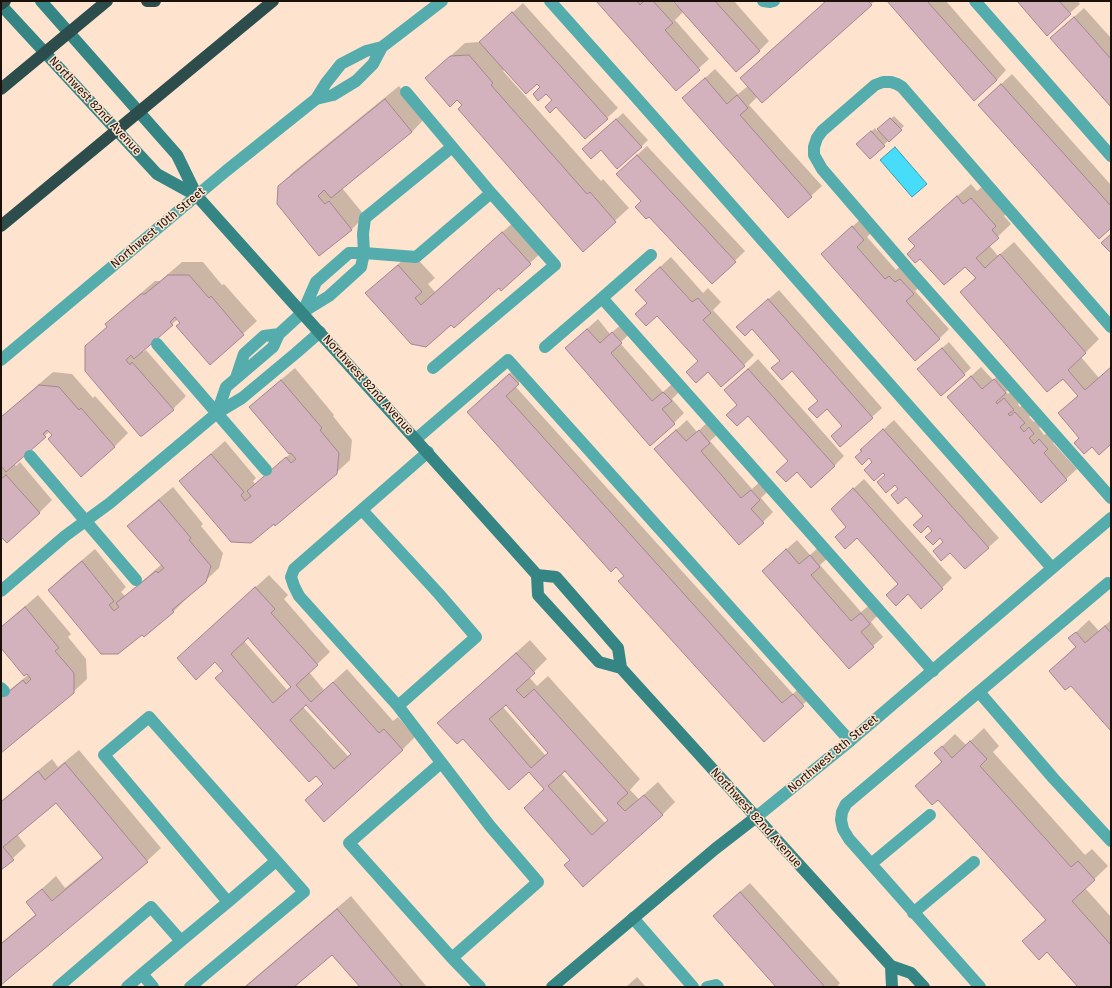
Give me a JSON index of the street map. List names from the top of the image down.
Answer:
{
  "streets": {
    "street": ["Northwest 82nd Avenue", "Northwest 10th Street", "Northwest 8th Street"]
  },
  "crossings": [
    ["Northwest 82nd Avenue", "Northwest 10th Street"],
    ["Northwest 82nd Avenue", "Northwest 8th Street"]
  ]
}
